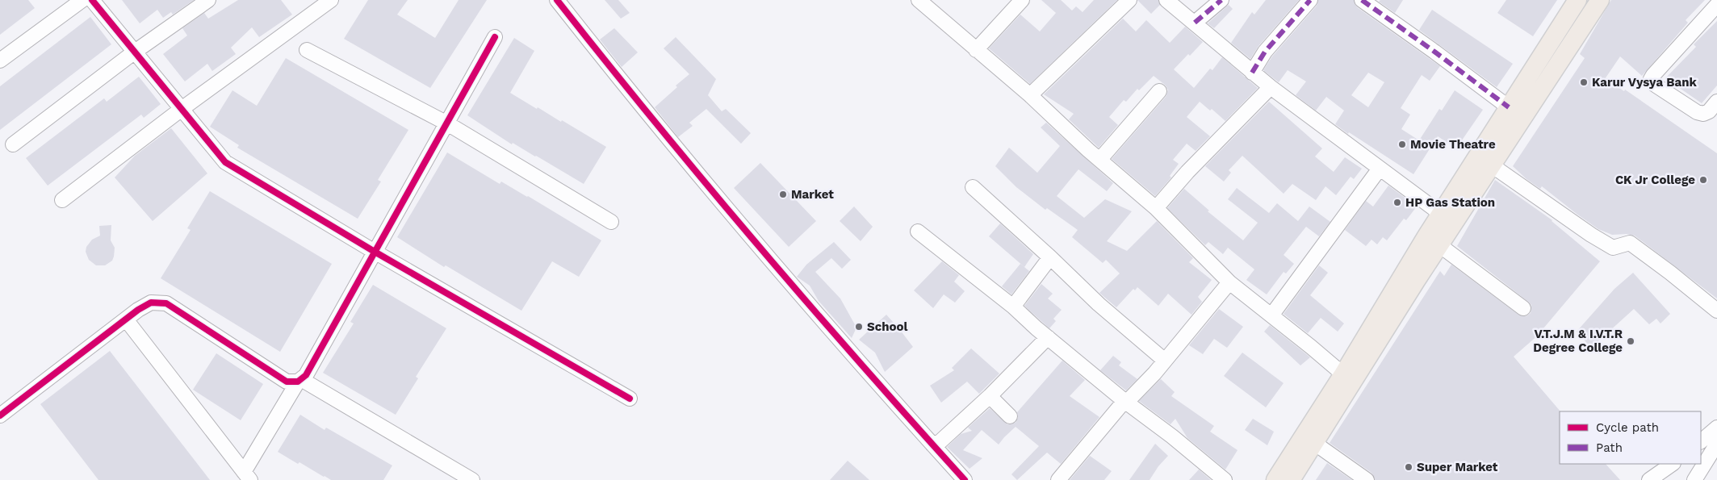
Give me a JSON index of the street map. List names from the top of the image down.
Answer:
{
  "places": [
    "Karur Vysya Bank",
    "Movie Theatre",
    "CK Jr College",
    "Market",
    "HP Gas Station",
    "School",
    "V.T.J.M & I.V.T.R Degree College",
    "Super Market"
  ],
  "legend": ["Cycle path", "Path"]
}
